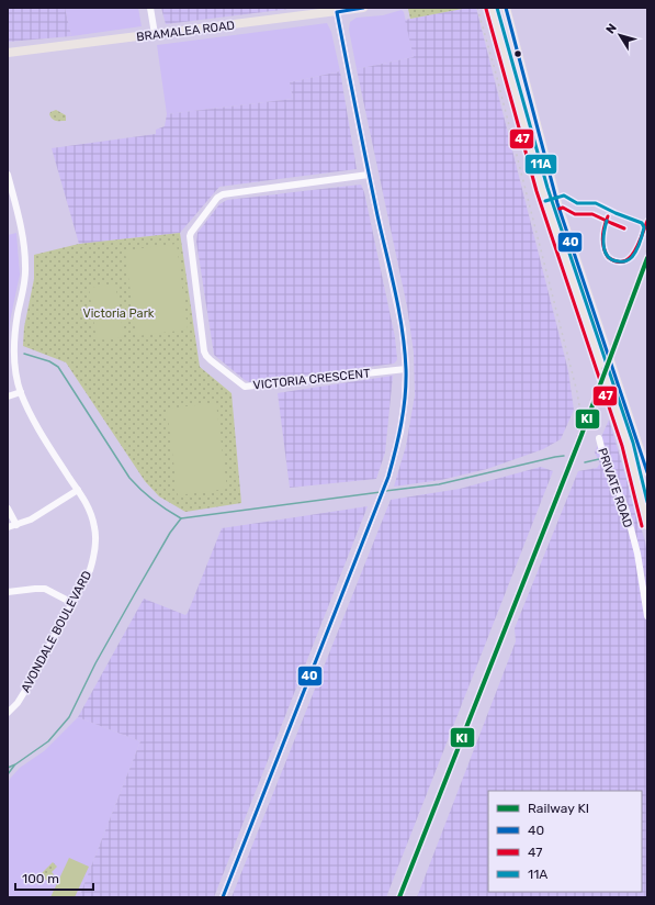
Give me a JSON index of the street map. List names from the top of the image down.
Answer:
{
  "streets": {
    "main road": ["BRAMALEA ROAD"],
    "street": ["VICTORIA CRESCENT", "PRIVATE ROAD", "AVONDALE BOULEVARD"]
  },
  "parks": ["Victoria Park"],
  "lines": [
    "transit line 40",
    "transit line 11A",
    "transit line 47",
    "rail line KI"
  ],
  "legend": [
    "Railway KI",
    "40",
    "47",
    "11A"
  ],
  "scale_bar": "100 m",
  "north": "top left"
}
